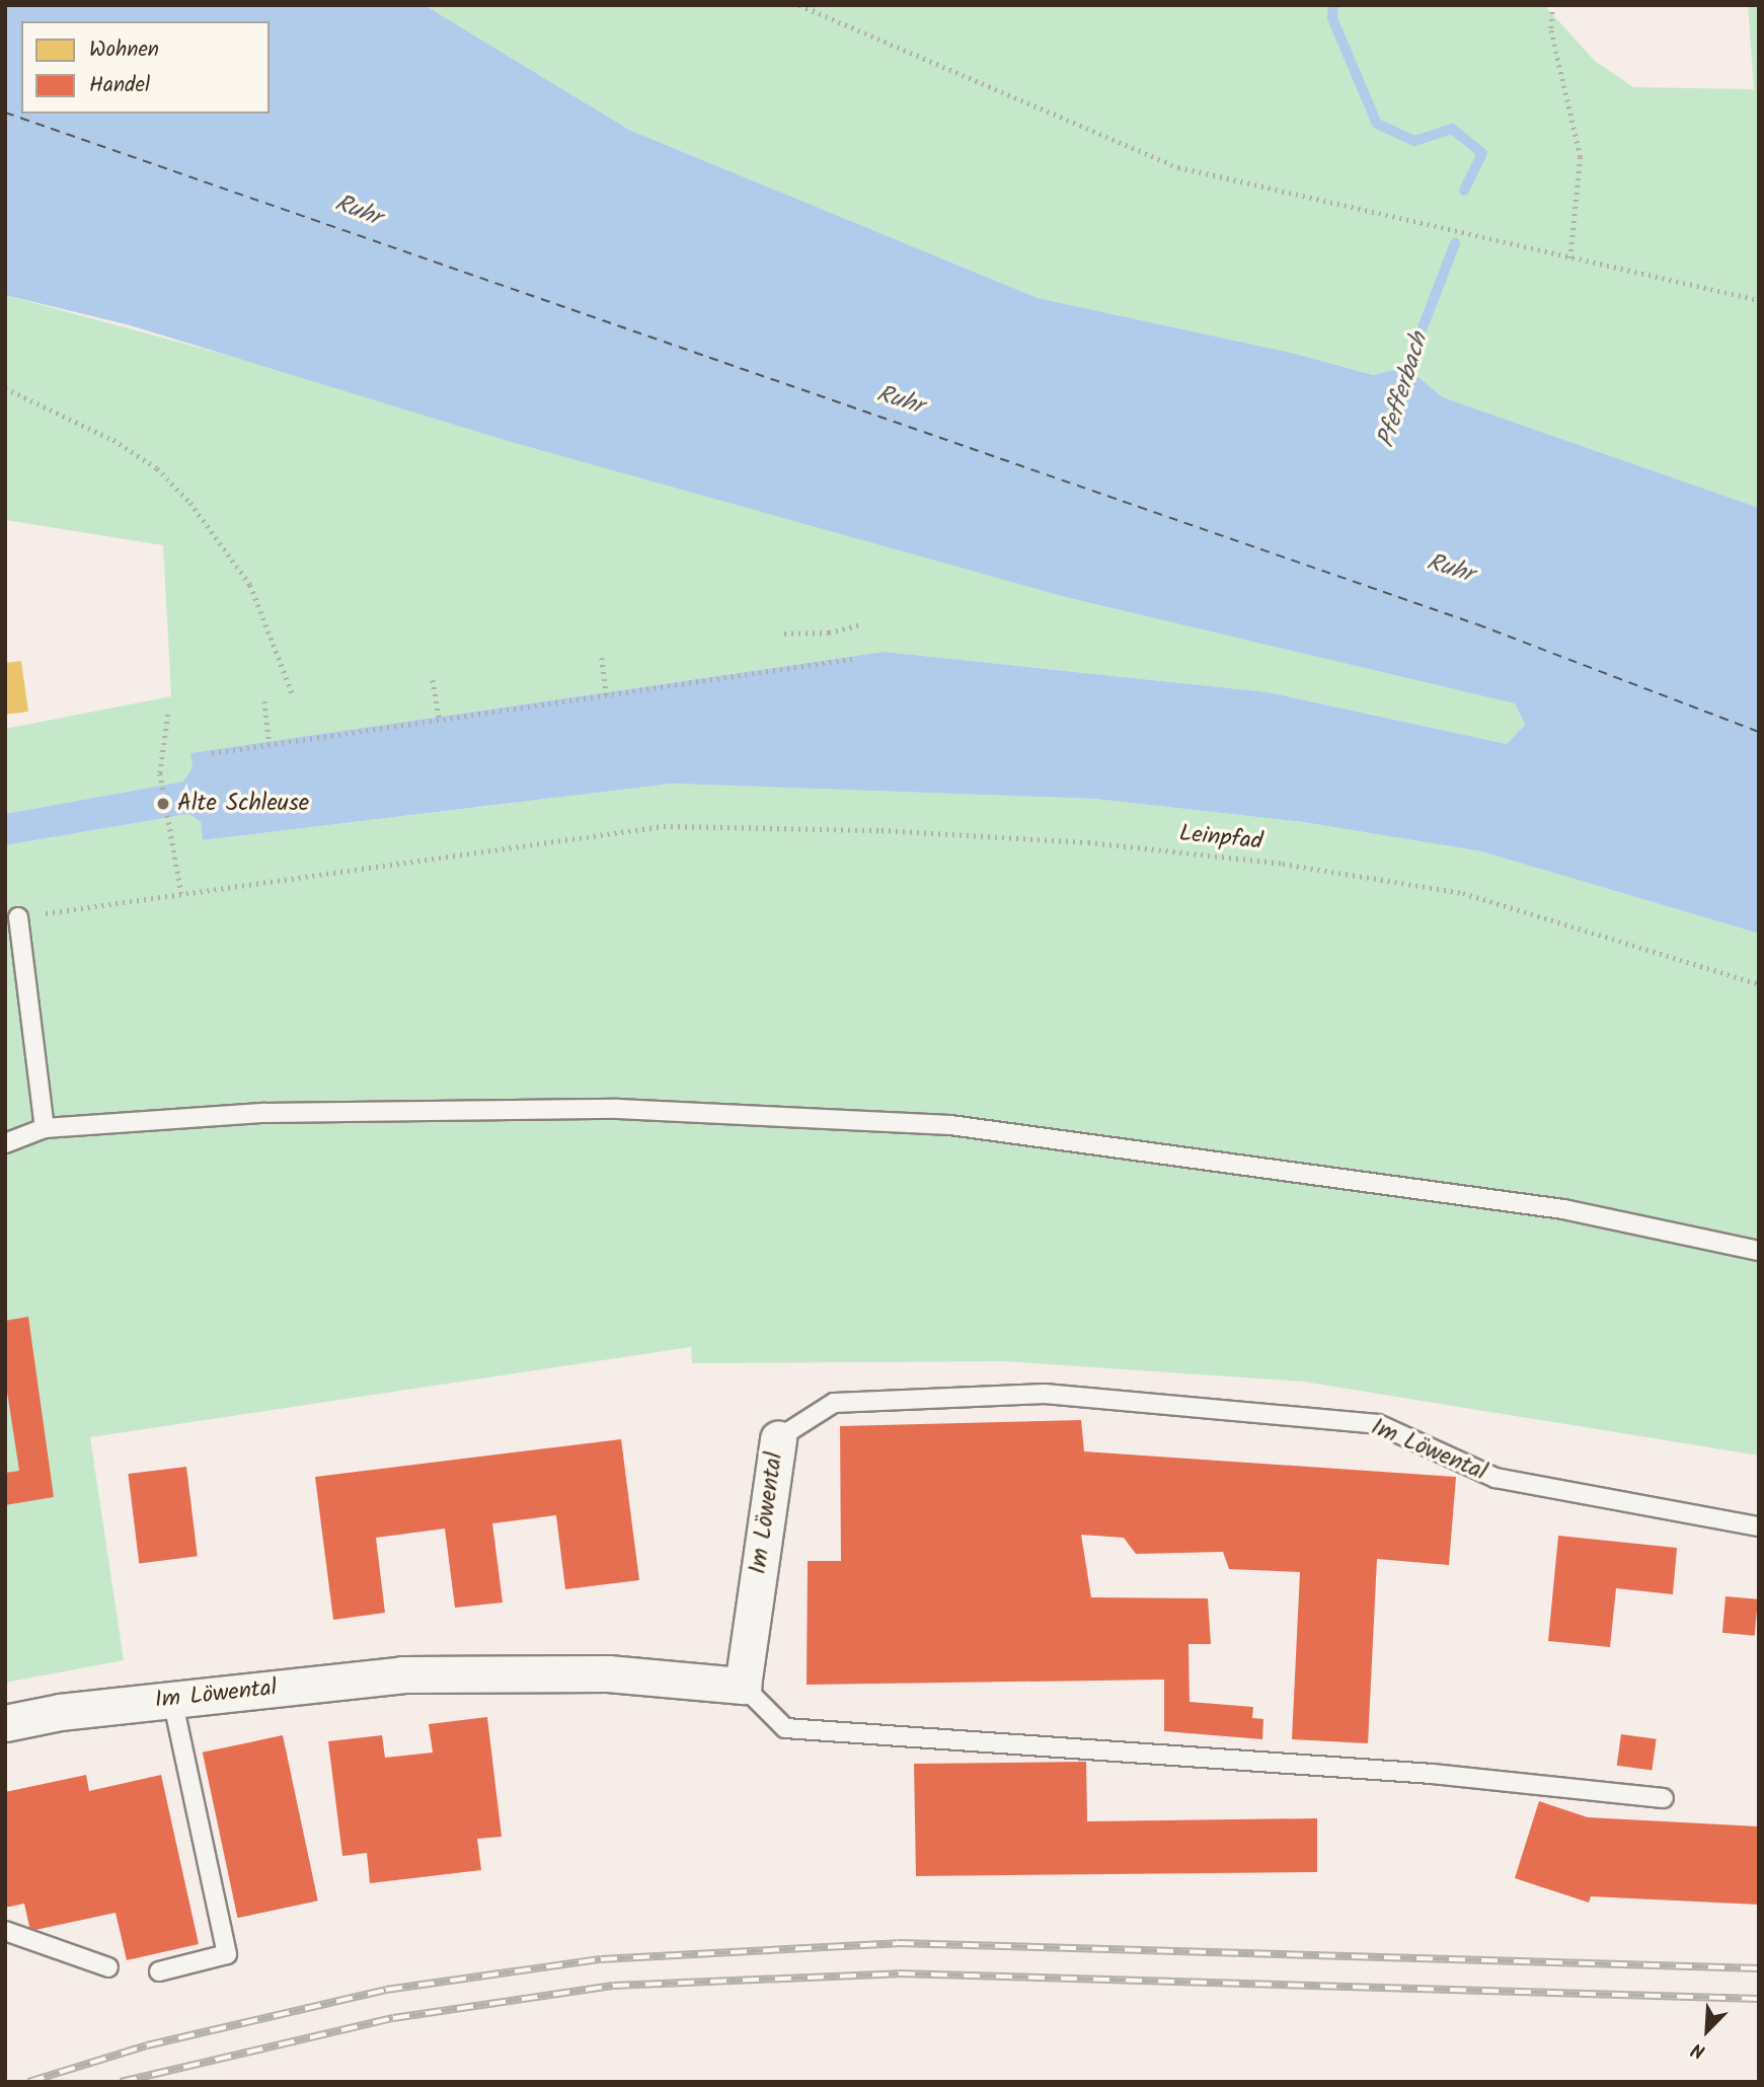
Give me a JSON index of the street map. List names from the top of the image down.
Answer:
{
  "streets": {
    "street": ["Im Löwental"],
    "path": ["Leinpfad"]
  },
  "water": ["Ruhr", "Pfefferbach"],
  "places": ["Alte Schleuse"],
  "legend": ["Wohnen", "Handel"],
  "north": "bottom left"
}
